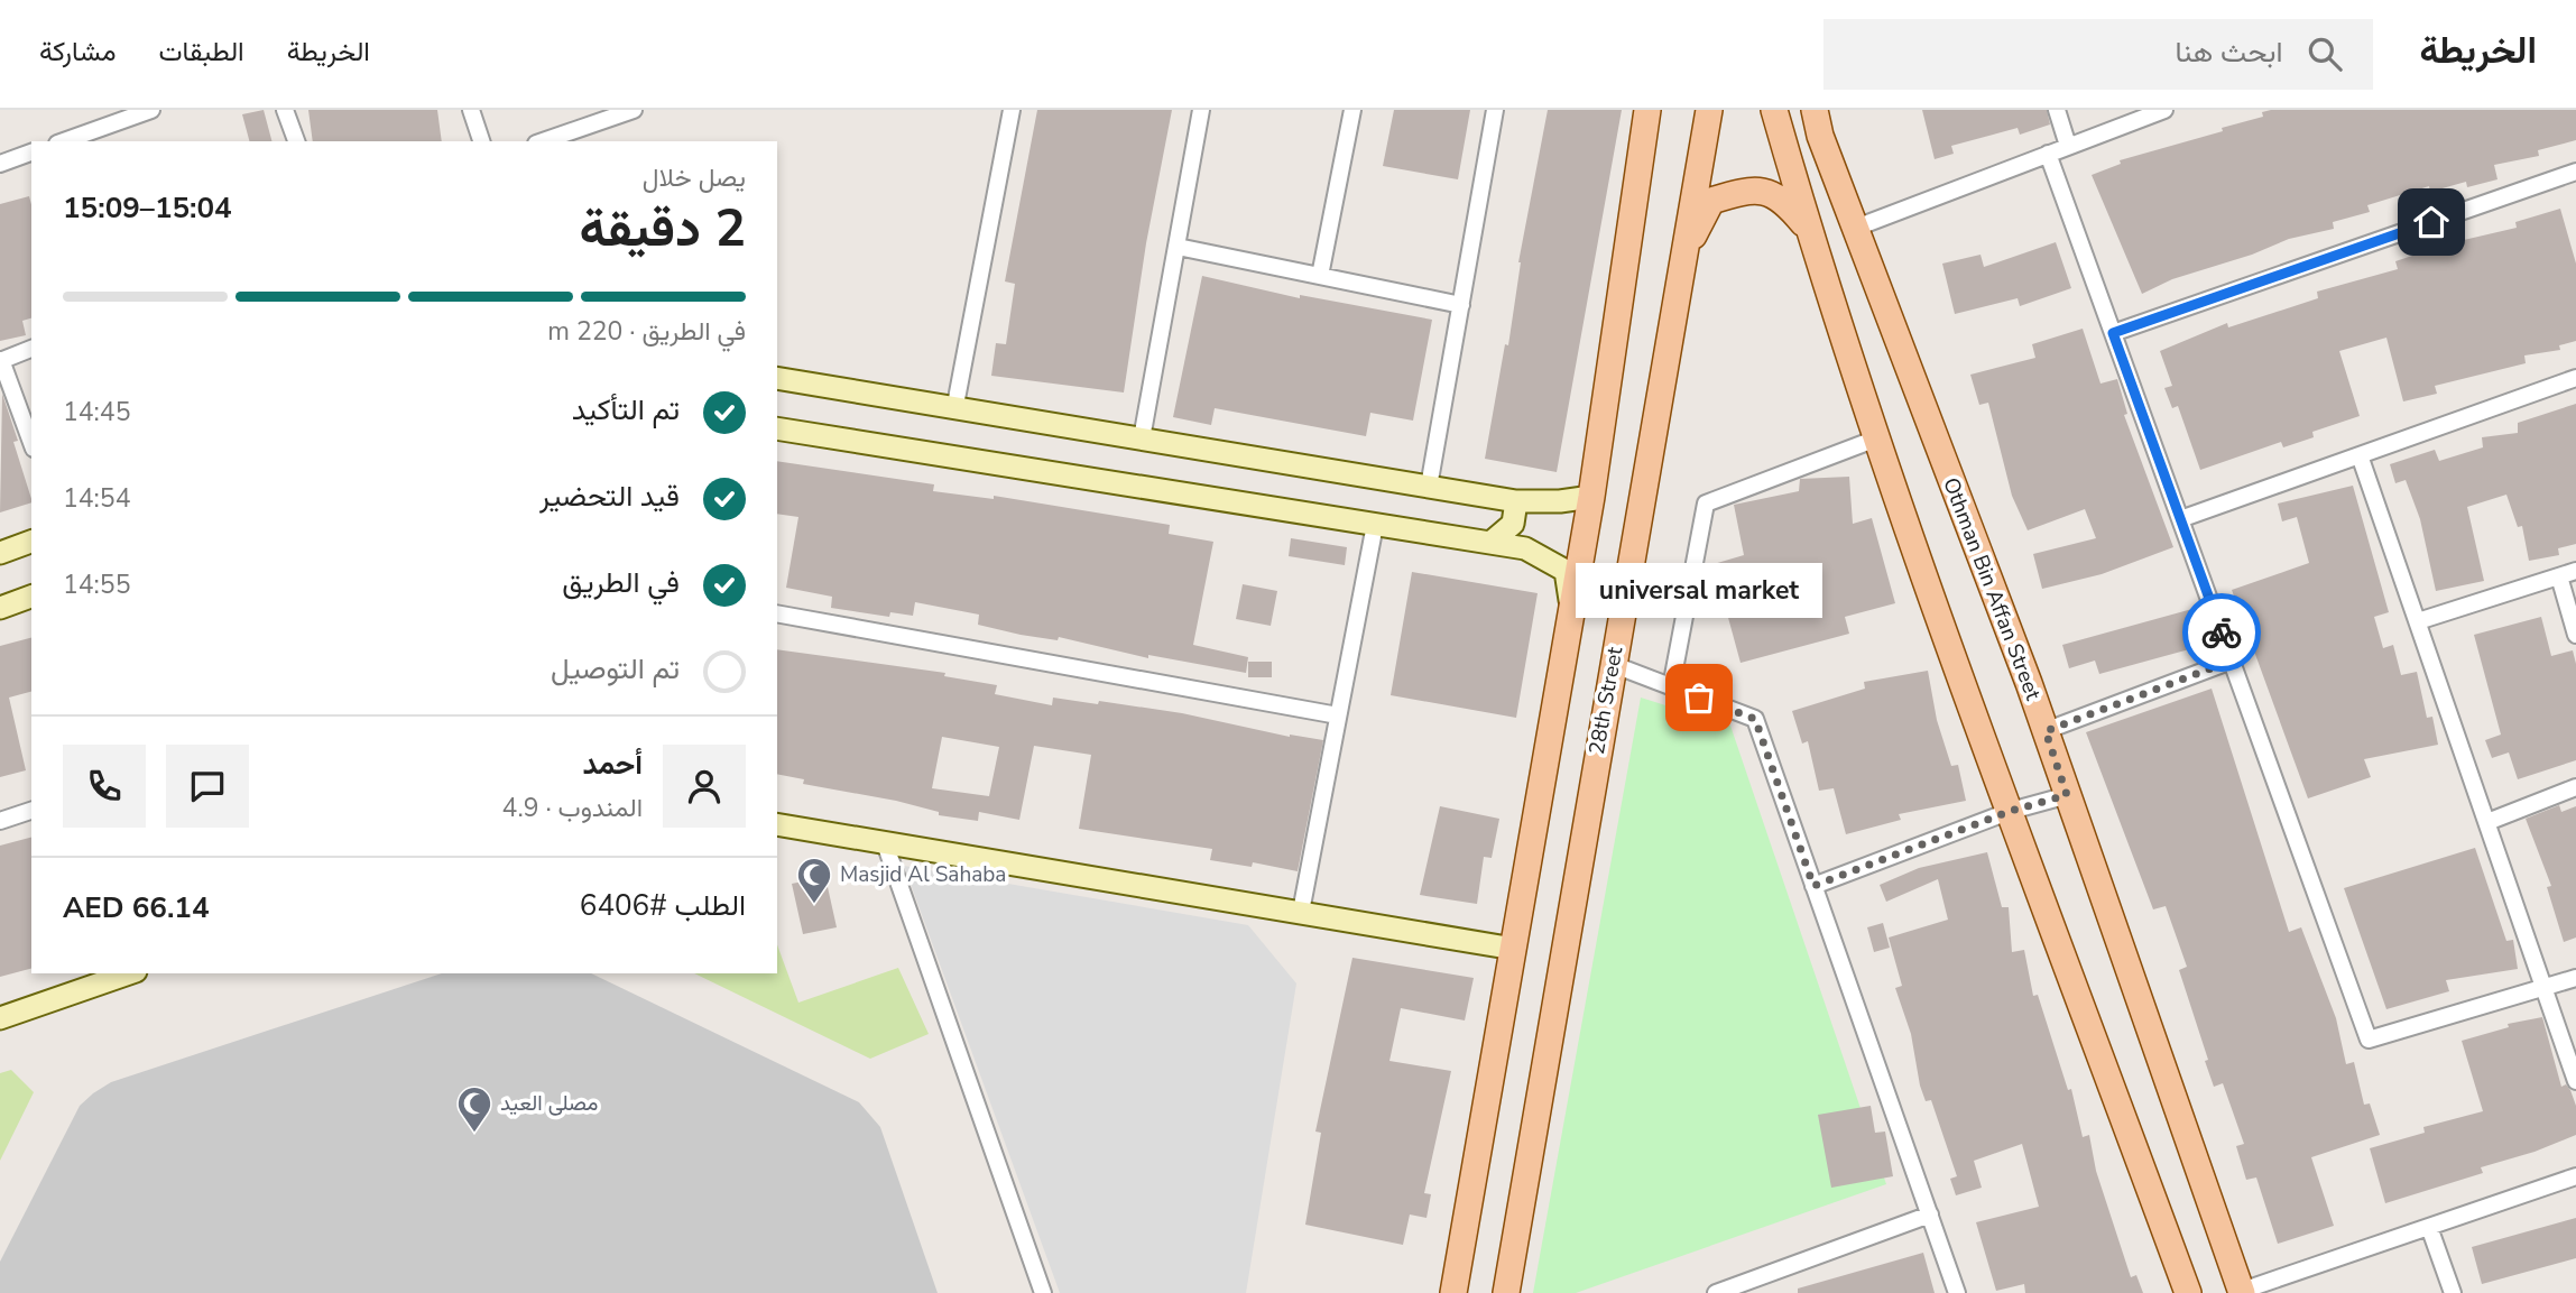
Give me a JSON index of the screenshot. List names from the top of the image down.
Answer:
{
  "streets": {
    "main road": ["Othman Bin Affan Street", "28th Street"]
  },
  "places": {
    "other": ["universal market"],
    "mosque": ["Masjid Al Sahaba", "مصلى العيد"]
  },
  "page": {
    "header": "الخريطة",
    "search": "ابحث هنا",
    "nav": ["الخريطة", "الطبقات", "مشاركة"],
    "heading": ["2 دقيقة", "يصل خلال", "15:04–15:09"],
    "panel": [
      "أحمد",
      "المندوب · 4.9",
      "الطلب #6406",
      "AED 66.14"
    ],
    "bar": "في الطريق · 220 m",
    "list": [
      ["تم التأكيد", "14:45"],
      ["قيد التحضير", "14:54"],
      ["في الطريق", "14:55"],
      "تم التوصيل"
    ],
    "bubble": "universal market"
  }
}
